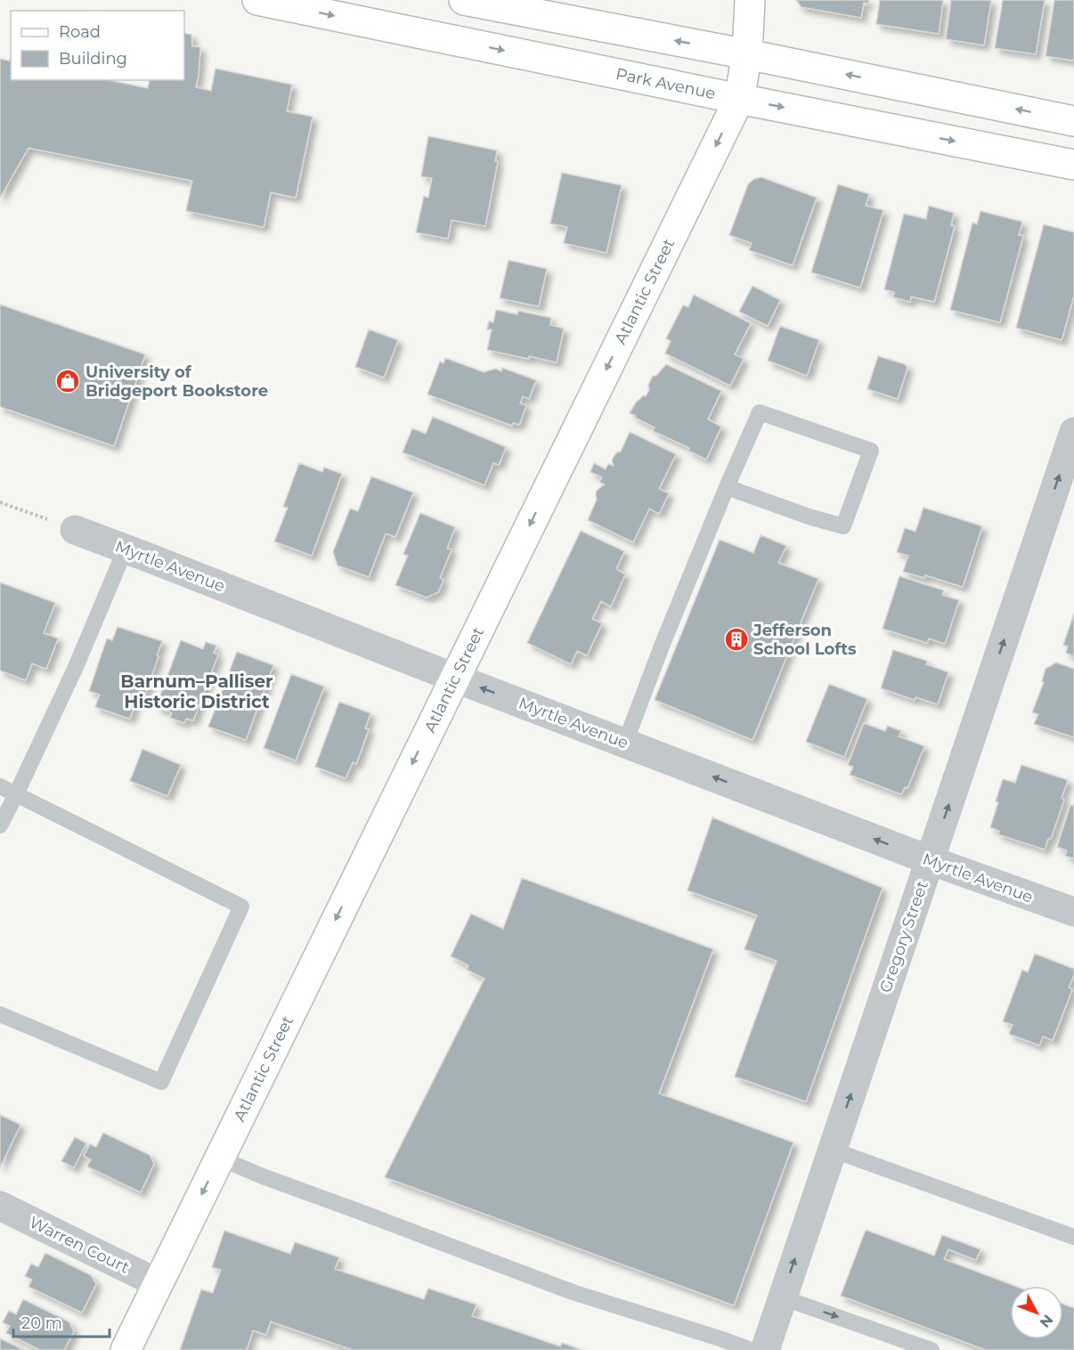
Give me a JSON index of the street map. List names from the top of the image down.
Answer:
{
  "streets": {
    "street": [
      "Park Avenue",
      "Atlantic Street",
      "Myrtle Avenue",
      "Gregory Street",
      "Warren Court"
    ]
  },
  "crossings": [
    ["Park Avenue", "Atlantic Street"],
    ["Atlantic Street", "Myrtle Avenue"],
    ["Atlantic Street", "Warren Court"],
    ["Myrtle Avenue", "Gregory Street"]
  ],
  "one_way": ["Atlantic Street", "Myrtle Avenue", "Gregory Street"],
  "districts": ["Barnum–Palliser Historic District"],
  "places": {
    "shop": ["University of Bridgeport Bookstore"],
    "building": ["Jefferson School Lofts"]
  },
  "legend": ["Road", "Building"],
  "scale_bar": "20 m",
  "north": "bottom right"
}
